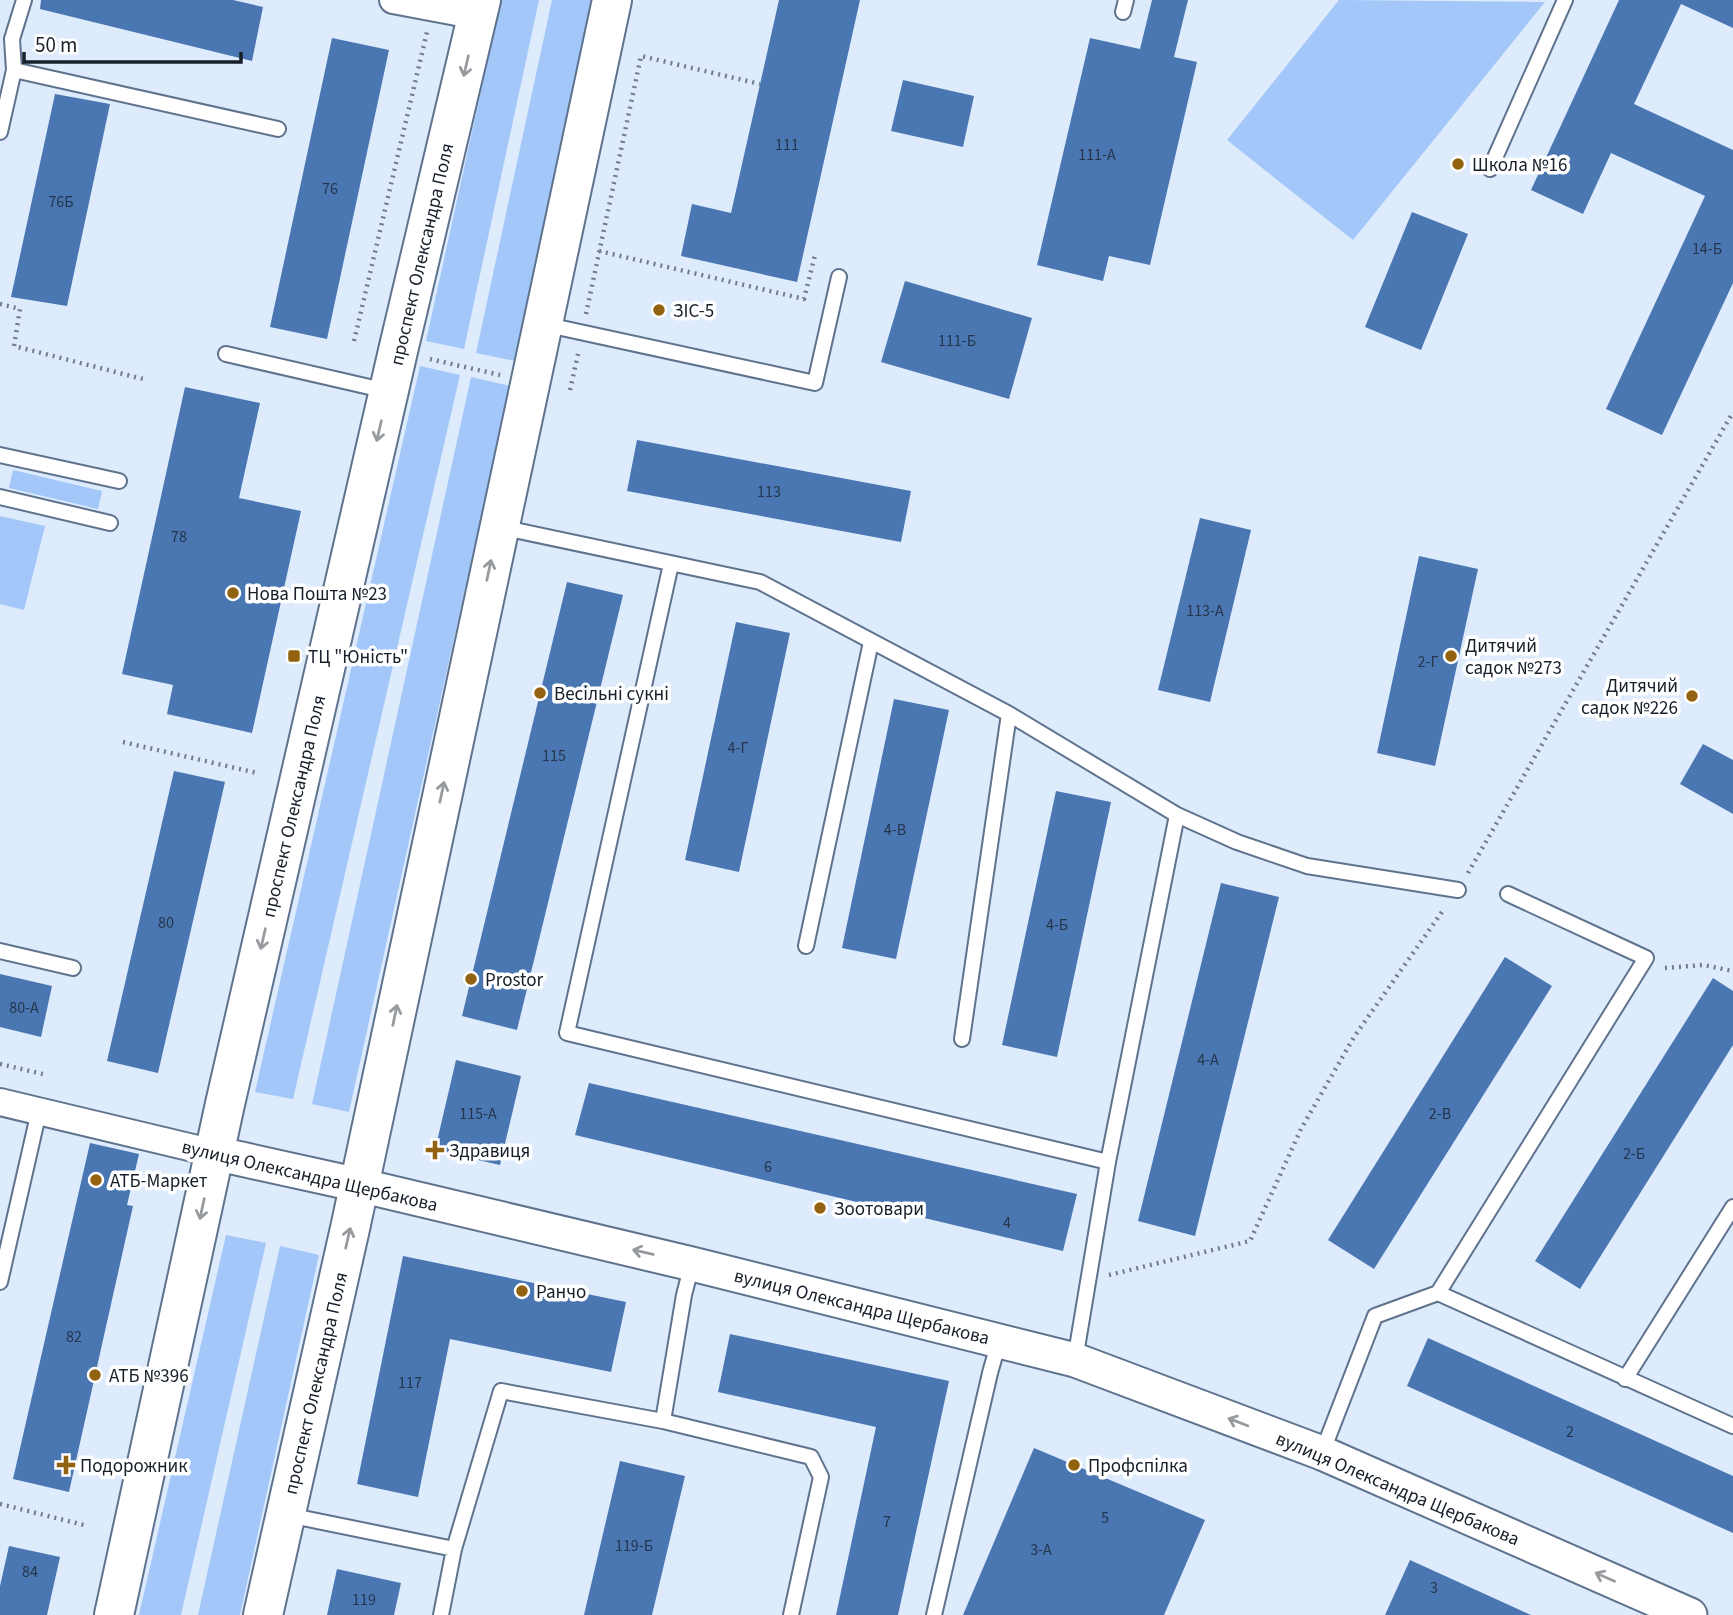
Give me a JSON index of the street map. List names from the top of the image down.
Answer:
{
  "streets": {
    "main road": ["проспект Олександра Поля"],
    "street": ["вулиця Олександра Щербакова"]
  },
  "crossings": [
    ["проспект Олександра Поля", "вулиця Олександра Щербакова"]
  ],
  "one_way": ["вулиця Олександра Щербакова"],
  "places": {
    "other": [
      "Школа №16",
      "ЗІС-5",
      "Нова Пошта №23",
      "Дитячий садок №273",
      "Весільні сукні",
      "Дитячий садок №226",
      "Prostor",
      "АТБ-Маркет",
      "Зоотовари",
      "Ранчо",
      "АТБ №396",
      "Профспілка"
    ],
    "transit": ["ТЦ \"Юність\""],
    "health": ["Здравиця", "Подорожник"]
  },
  "house_numbers": [
    "111",
    "111-А",
    "76",
    "76Б",
    "14-Б",
    "111-Б",
    "113",
    "78",
    "113-А",
    "2-Г",
    "4-Г",
    "115",
    "4-В",
    "80",
    "4-Б",
    "80-А",
    "4-А",
    "115-А",
    "2-В",
    "2-Б",
    "6",
    "4",
    "82",
    "117",
    "2",
    "5",
    "7",
    "119-Б",
    "3-А",
    "84",
    "3",
    "119"
  ],
  "scale_bar": "50 m"
}
